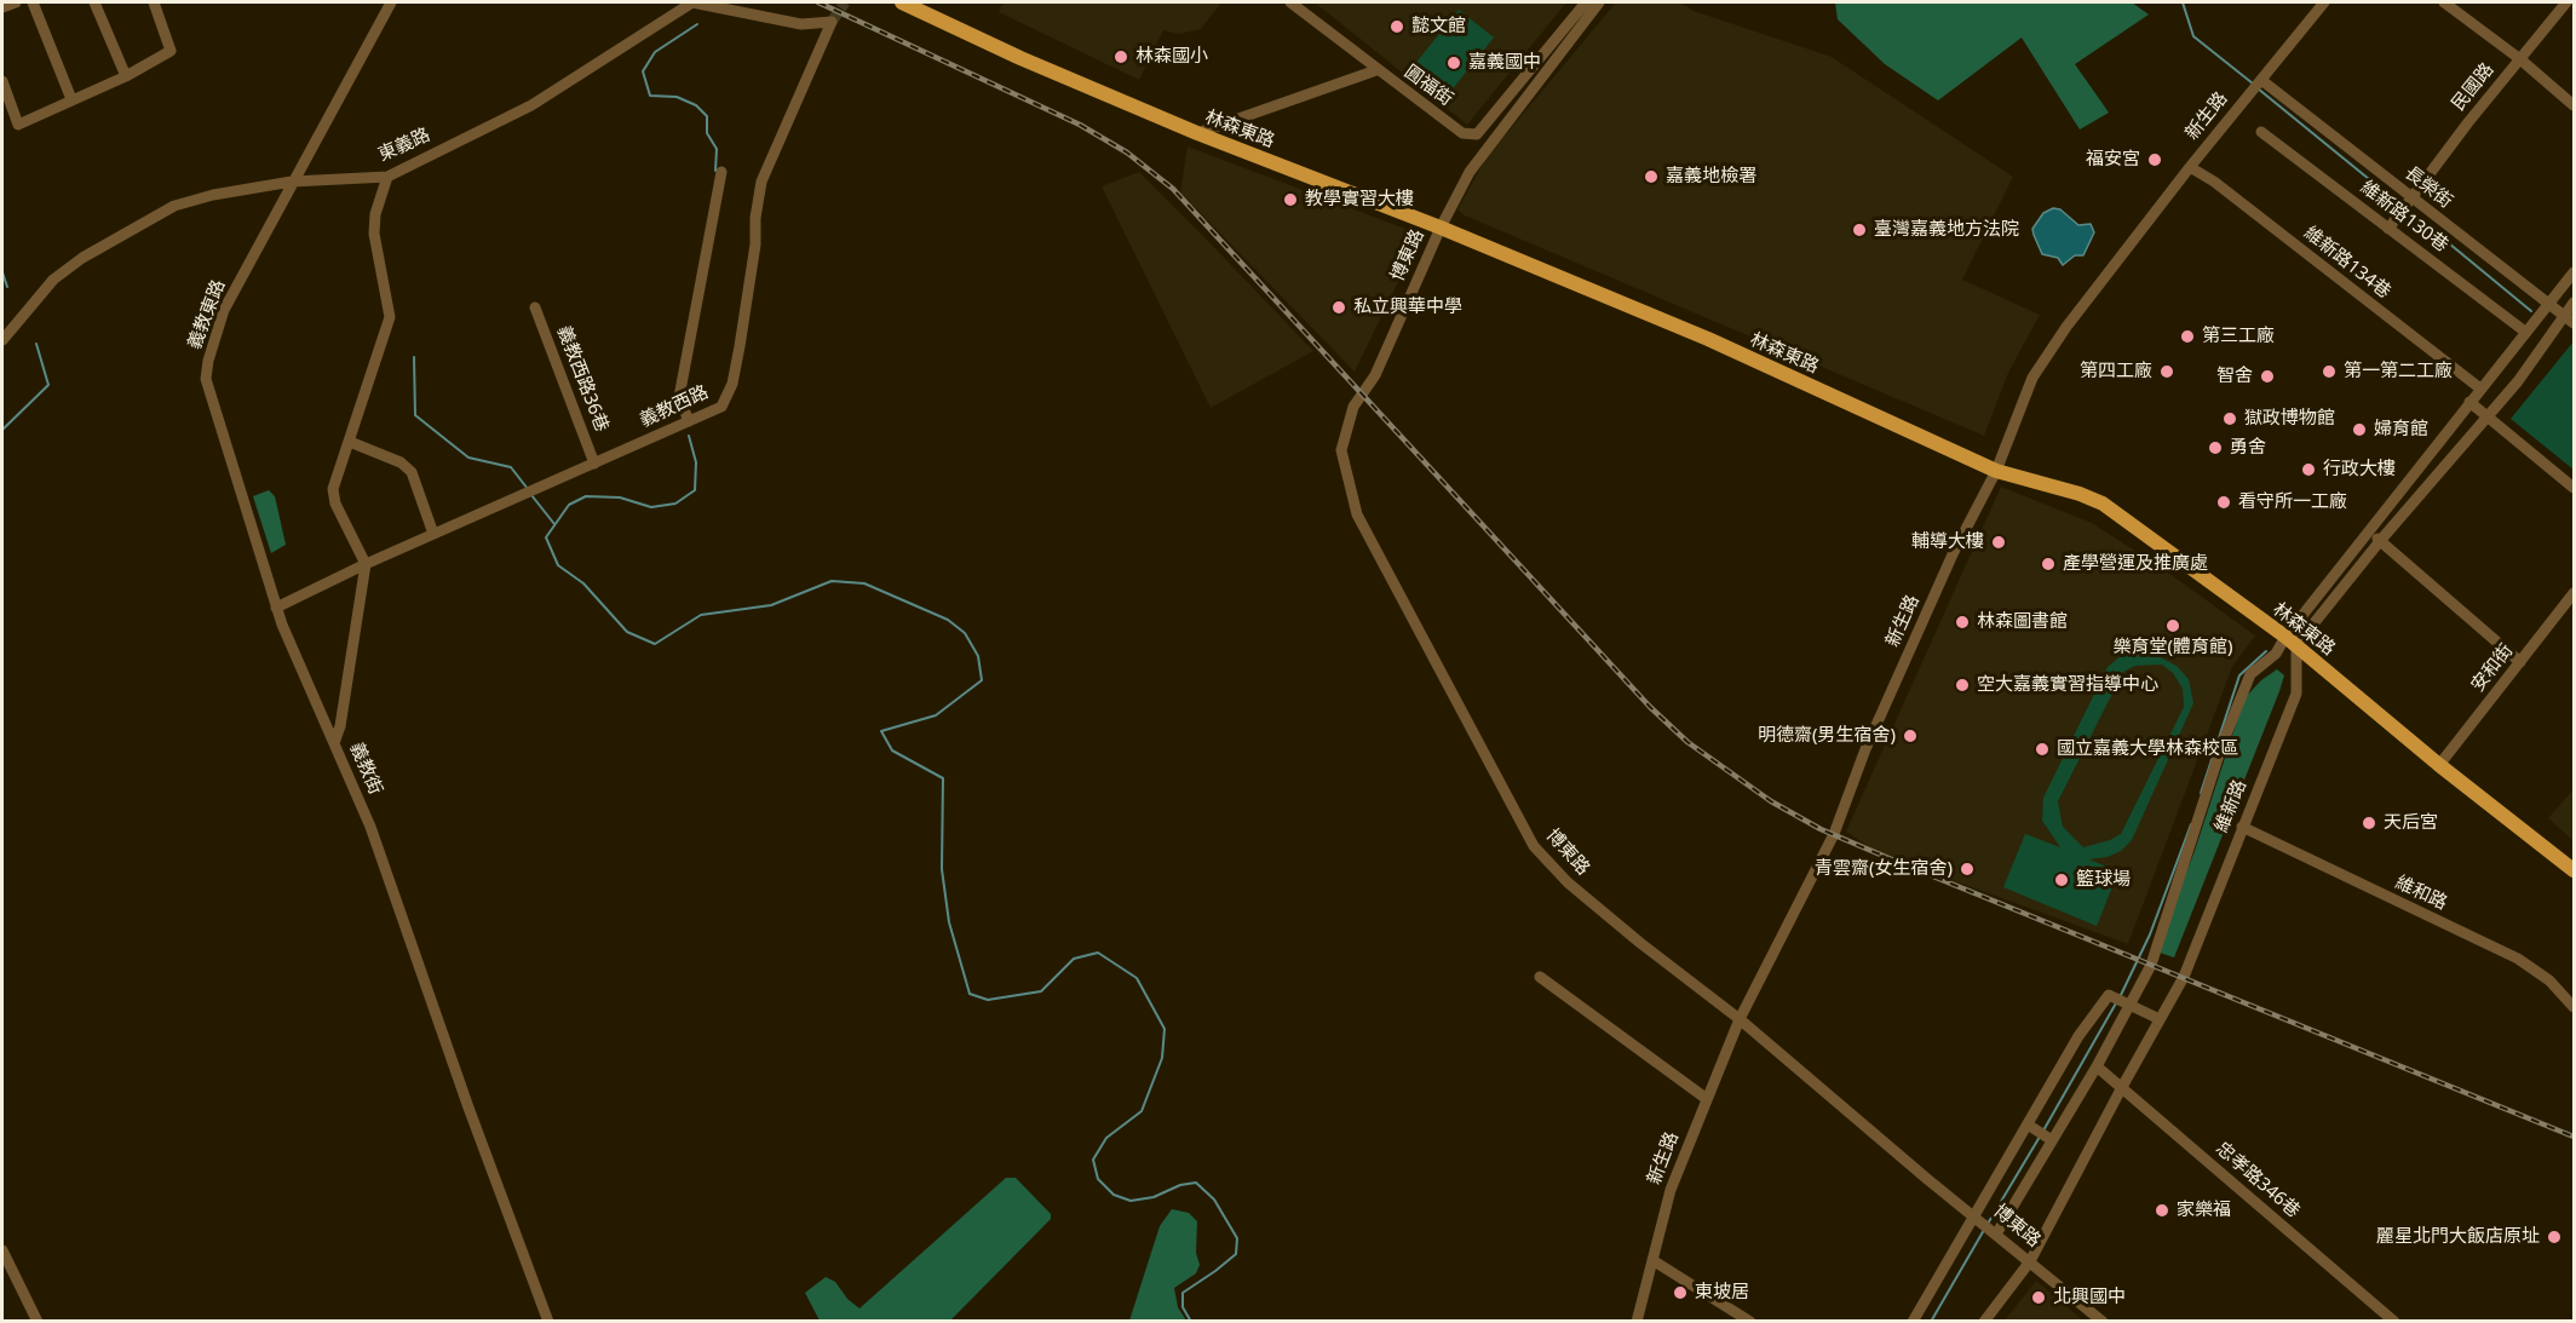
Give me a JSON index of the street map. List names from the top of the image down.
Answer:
{
  "streets": {
    "main road": ["林森東路"],
    "street": [
      "圓福街",
      "民國路",
      "新生路",
      "東義路",
      "長榮街",
      "維新路130巷",
      "博東路",
      "維新路134巷",
      "義教東路",
      "義教西路36巷",
      "義教西路",
      "安和街",
      "義教街",
      "維新路",
      "維和路",
      "忠孝路346巷"
    ]
  },
  "crossings": [
    ["圓福街", "林森東路"],
    ["民國路", "長榮街"],
    ["民國路", "維新路130巷"],
    ["新生路", "林森東路"],
    ["新生路", "長榮街"],
    ["新生路", "博東路"],
    ["新生路", "維新路134巷"],
    ["林森東路", "博東路"],
    ["林森東路", "安和街"],
    ["林森東路", "維新路"],
    ["東義路", "義教東路"],
    ["東義路", "義教西路"],
    ["博東路", "維新路"],
    ["義教東路", "義教西路"],
    ["義教東路", "義教街"],
    ["義教西路36巷", "義教西路"],
    ["義教西路", "義教街"],
    ["維新路", "維和路"],
    ["維新路", "忠孝路346巷"]
  ],
  "places": [
    "懿文館",
    "林森國小",
    "嘉義國中",
    "福安宮",
    "嘉義地檢署",
    "教學實習大樓",
    "臺灣嘉義地方法院",
    "私立興華中學",
    "第三工廠",
    "第四工廠",
    "第一第二工廠",
    "智舍",
    "獄政博物館",
    "婦育館",
    "勇舍",
    "行政大樓",
    "看守所一工廠",
    "輔導大樓",
    "產學營運及推廣處",
    "林森圖書館",
    "樂育堂(體育館)",
    "空大嘉義實習指導中心",
    "明德齋(男生宿舍)",
    "國立嘉義大學林森校區",
    "天后宮",
    "青雲齋(女生宿舍)",
    "籃球場",
    "家樂福",
    "麗星北門大飯店原址",
    "東坡居",
    "北興國中"
  ]
}
